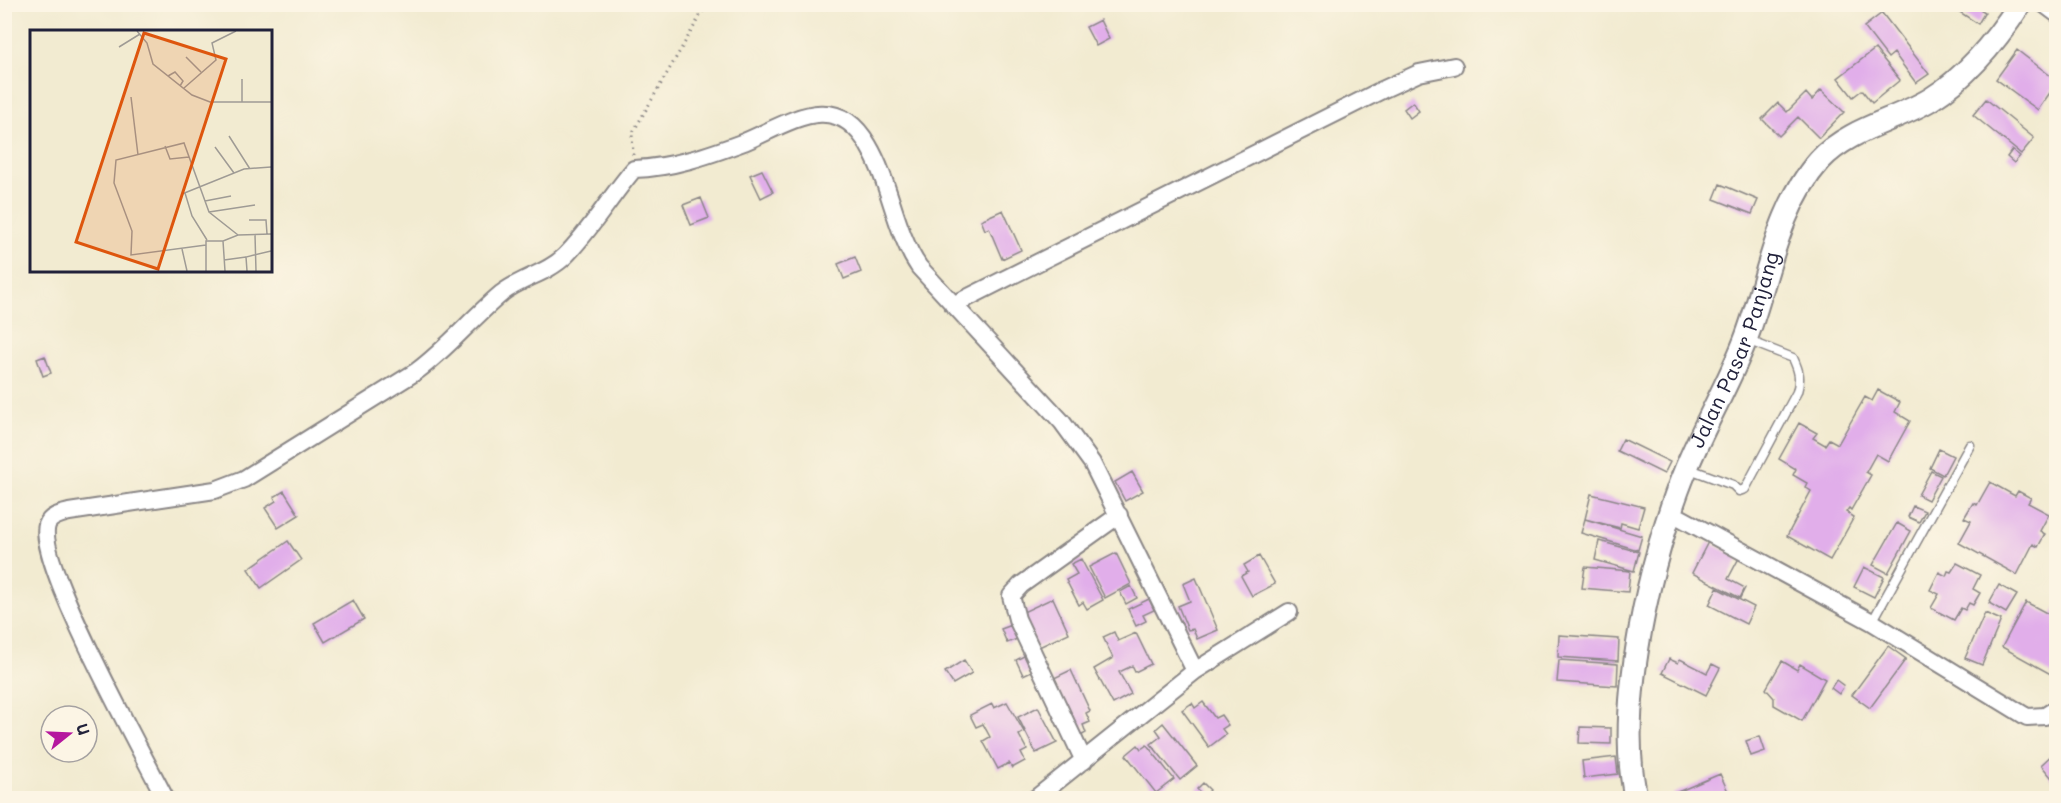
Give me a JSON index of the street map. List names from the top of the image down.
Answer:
{
  "streets": {
    "main road": ["Jalan Pasar Panjang"]
  },
  "north": "right"
}
